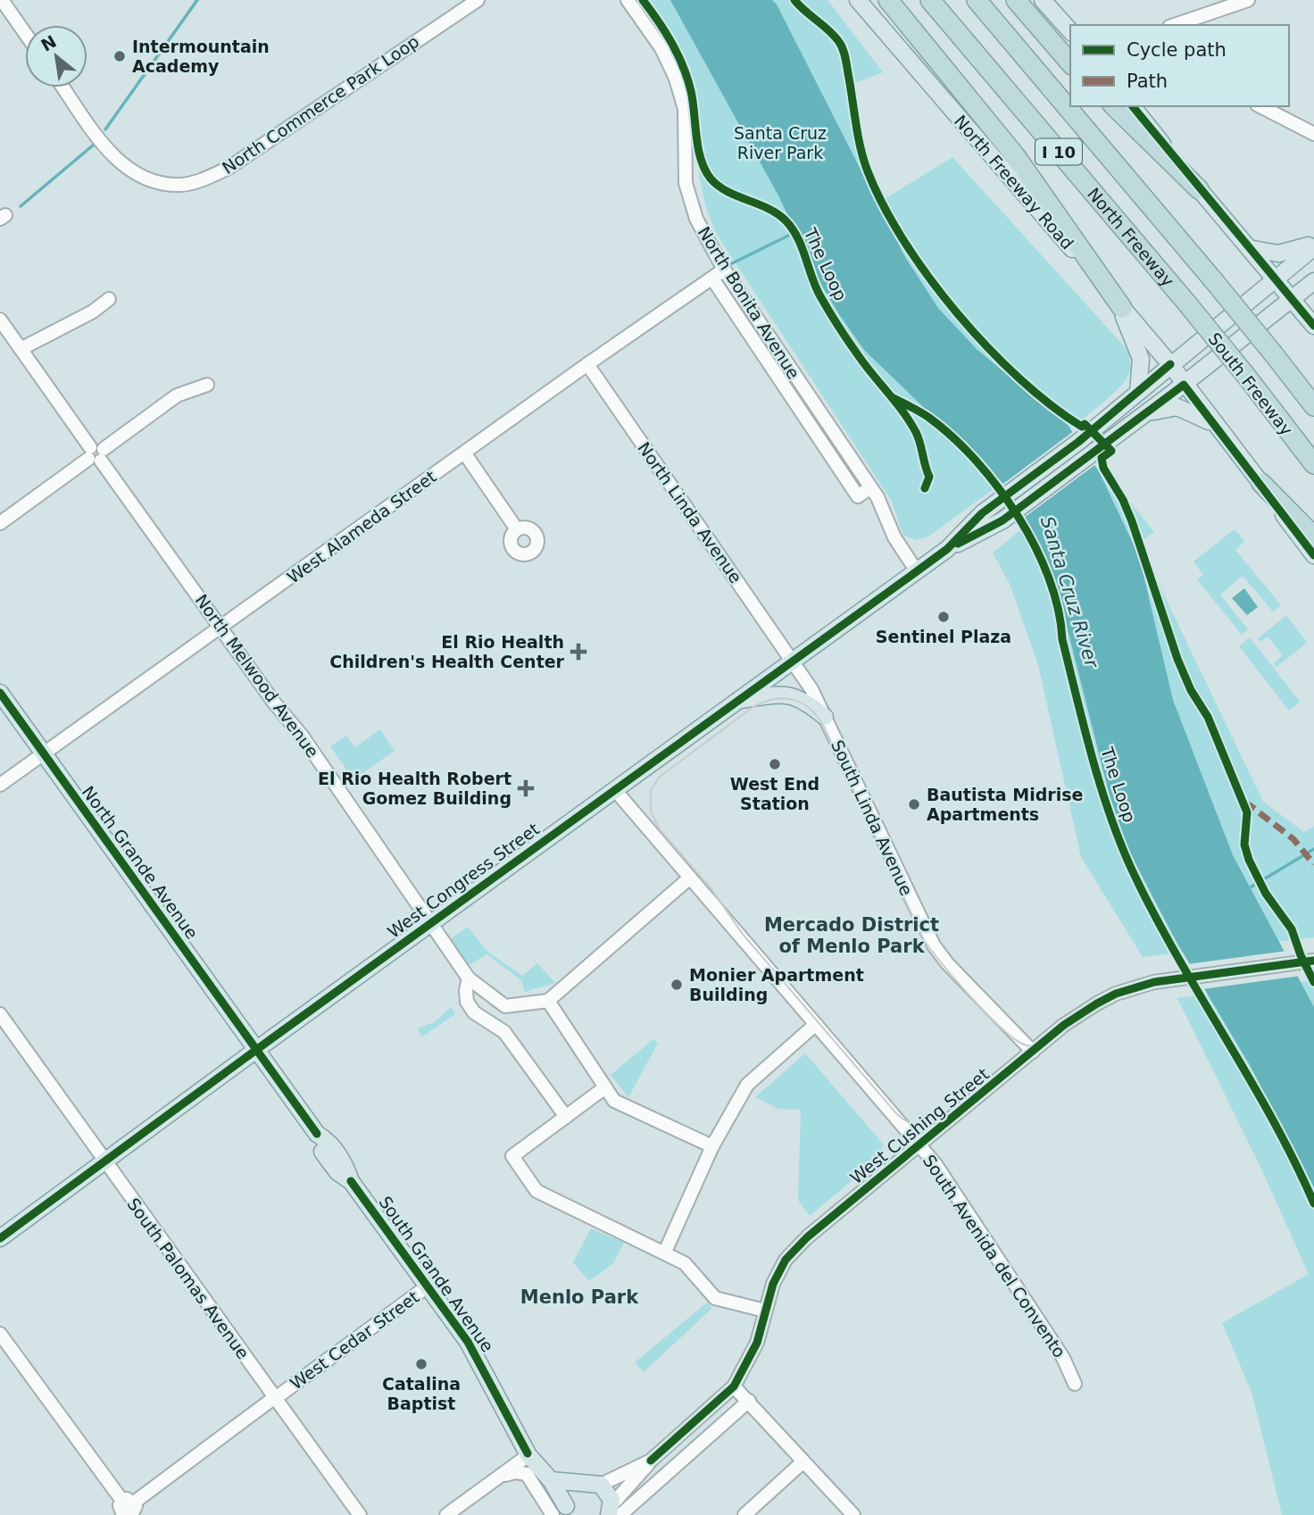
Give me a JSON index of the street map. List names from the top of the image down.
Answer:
{
  "streets": {
    "highway": ["I 10", "North Freeway", "South Freeway"],
    "main road": [
      "North Freeway Road",
      "North Grande Avenue",
      "West Congress Street",
      "South Grande Avenue"
    ],
    "street": [
      "North Commerce Park Loop",
      "North Bonita Avenue",
      "North Linda Avenue",
      "West Alameda Street",
      "North Melwood Avenue",
      "South Linda Avenue",
      "West Cushing Street",
      "South Avenida del Convento",
      "South Palomas Avenue",
      "West Cedar Street"
    ],
    "cycle path": ["The Loop"]
  },
  "crossings": [
    ["North Freeway Road", "West Congress Street"],
    ["North Freeway", "South Freeway"],
    ["North Bonita Avenue", "West Alameda Street"],
    ["North Bonita Avenue", "West Congress Street"],
    ["North Linda Avenue", "West Alameda Street"],
    ["North Linda Avenue", "South Linda Avenue"],
    ["North Linda Avenue", "West Congress Street"],
    ["West Alameda Street", "North Melwood Avenue"],
    ["West Alameda Street", "North Grande Avenue"],
    ["North Melwood Avenue", "West Congress Street"],
    ["South Linda Avenue", "West Congress Street"],
    ["South Linda Avenue", "West Cushing Street"],
    ["North Grande Avenue", "West Congress Street"],
    ["North Grande Avenue", "South Grande Avenue"],
    ["West Congress Street", "South Avenida del Convento"],
    ["West Congress Street", "South Grande Avenue"],
    ["West Congress Street", "South Palomas Avenue"],
    ["West Cushing Street", "South Avenida del Convento"],
    ["South Grande Avenue", "West Cedar Street"],
    ["South Palomas Avenue", "West Cedar Street"]
  ],
  "districts": ["Mercado District of Menlo Park", "Menlo Park"],
  "water": ["Santa Cruz River"],
  "parks": ["Santa Cruz River Park"],
  "places": {
    "other": [
      "Intermountain Academy",
      "Sentinel Plaza",
      "West End Station",
      "Bautista Midrise Apartments",
      "Monier Apartment Building",
      "Catalina Baptist"
    ],
    "health": ["El Rio Health Children's Health Center", "El Rio Health Robert Gomez Building"]
  },
  "legend": ["Cycle path", "Path"],
  "north": "top left"
}
